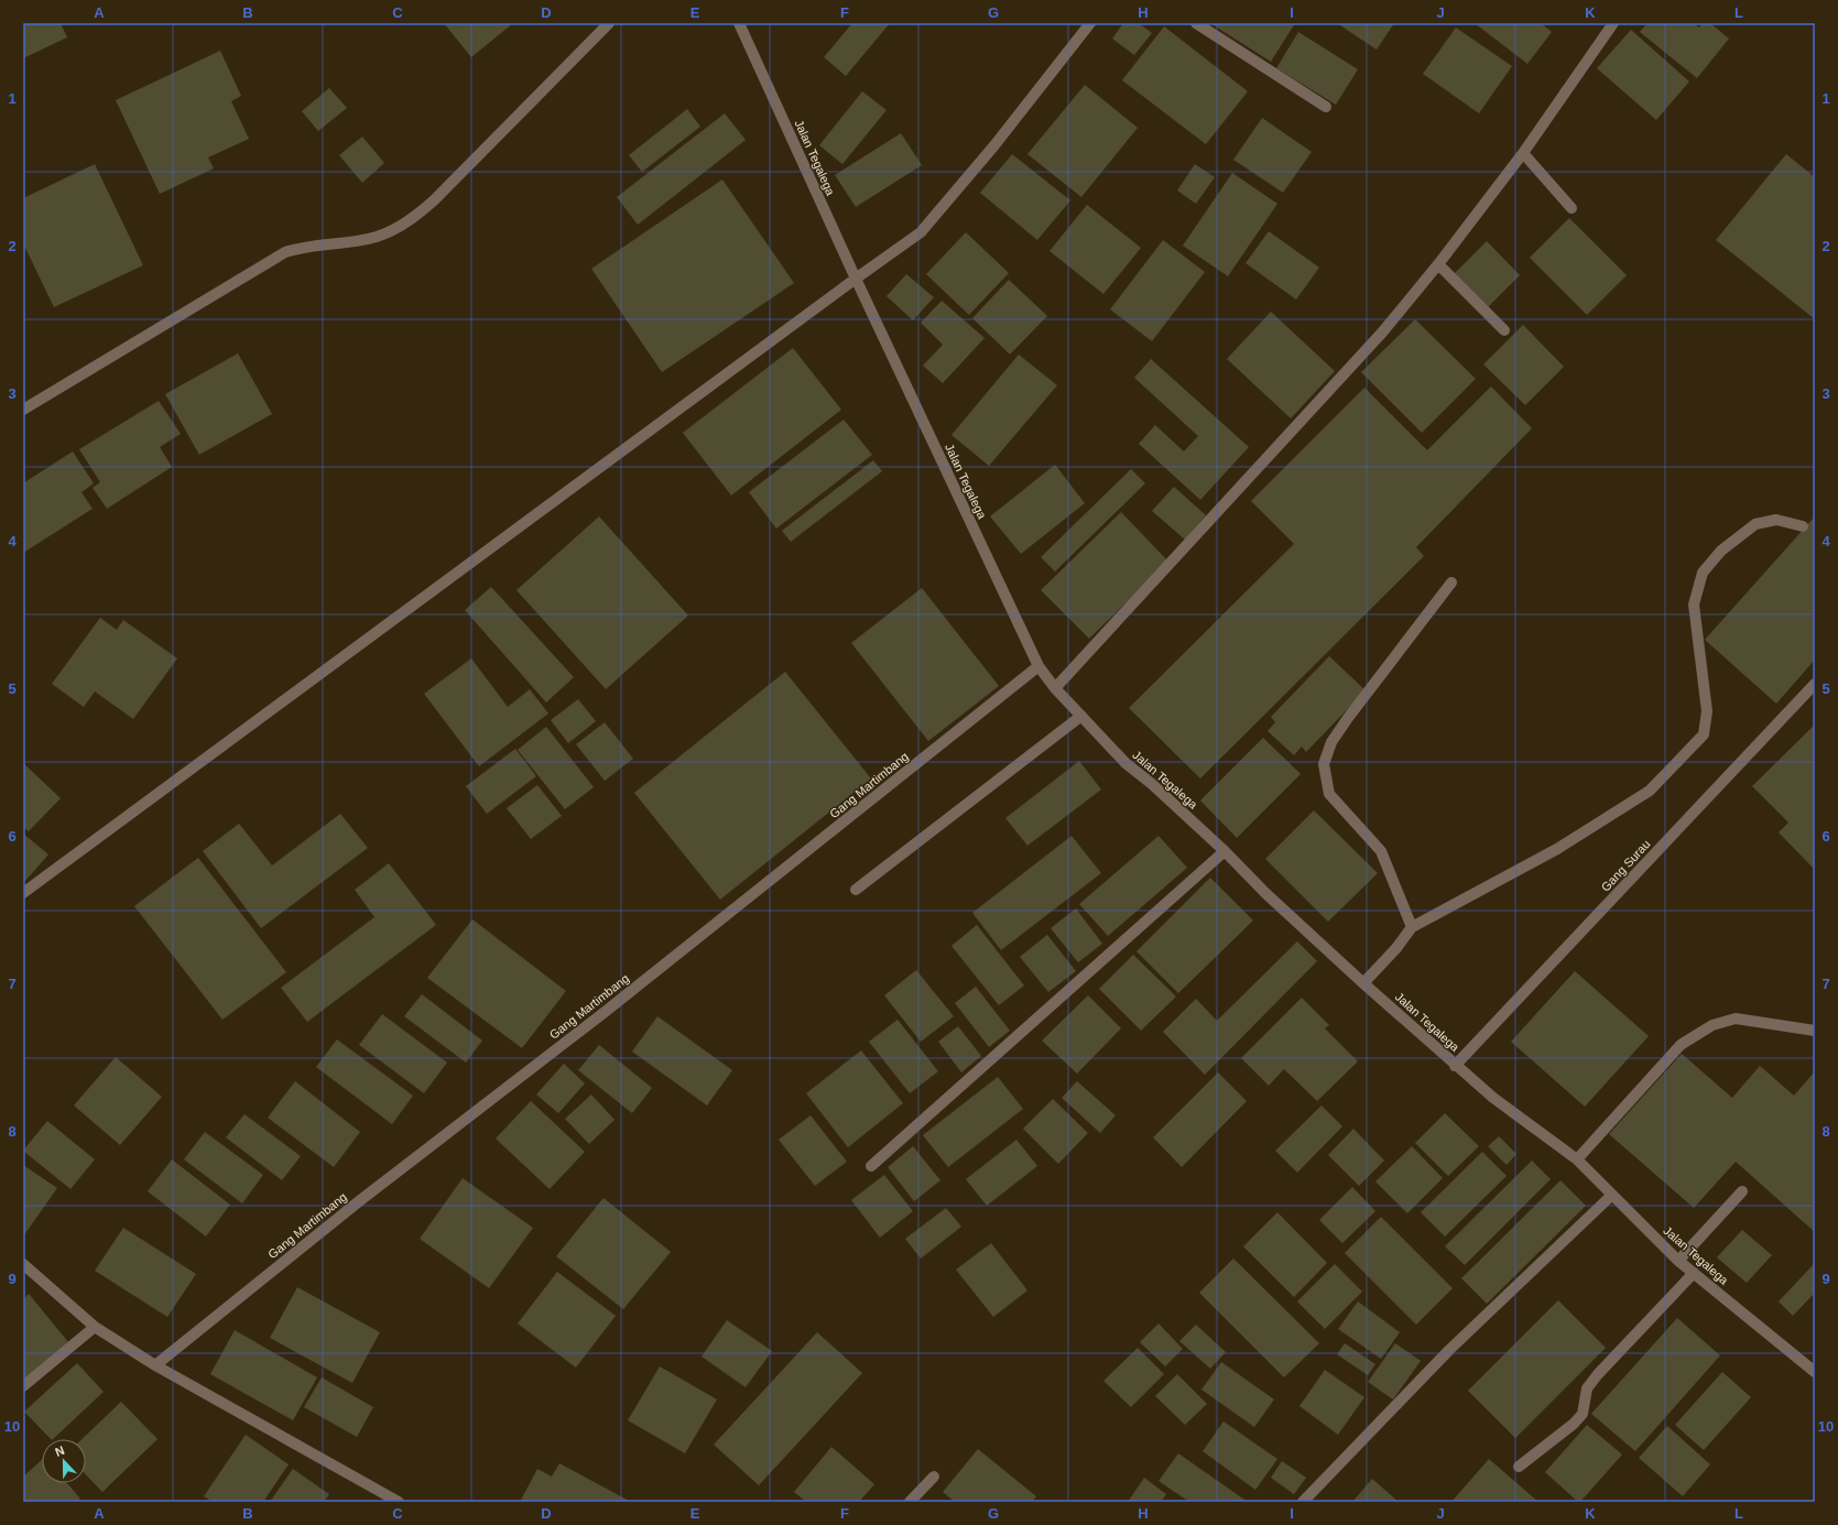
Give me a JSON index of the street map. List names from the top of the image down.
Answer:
{
  "streets": {
    "street": ["Jalan Tegalega", "Gang Martimbang", "Gang Surau"]
  },
  "crossings": [
    ["Jalan Tegalega", "Gang Martimbang"],
    ["Jalan Tegalega", "Gang Surau"]
  ],
  "north": "top",
  "grid": {
    "columns": [
      "A",
      "B",
      "C",
      "D",
      "E",
      "F",
      "G",
      "H",
      "I",
      "J",
      "K",
      "L"
    ],
    "rows": [
      "1",
      "2",
      "3",
      "4",
      "5",
      "6",
      "7",
      "8",
      "9",
      "10"
    ]
  }
}
